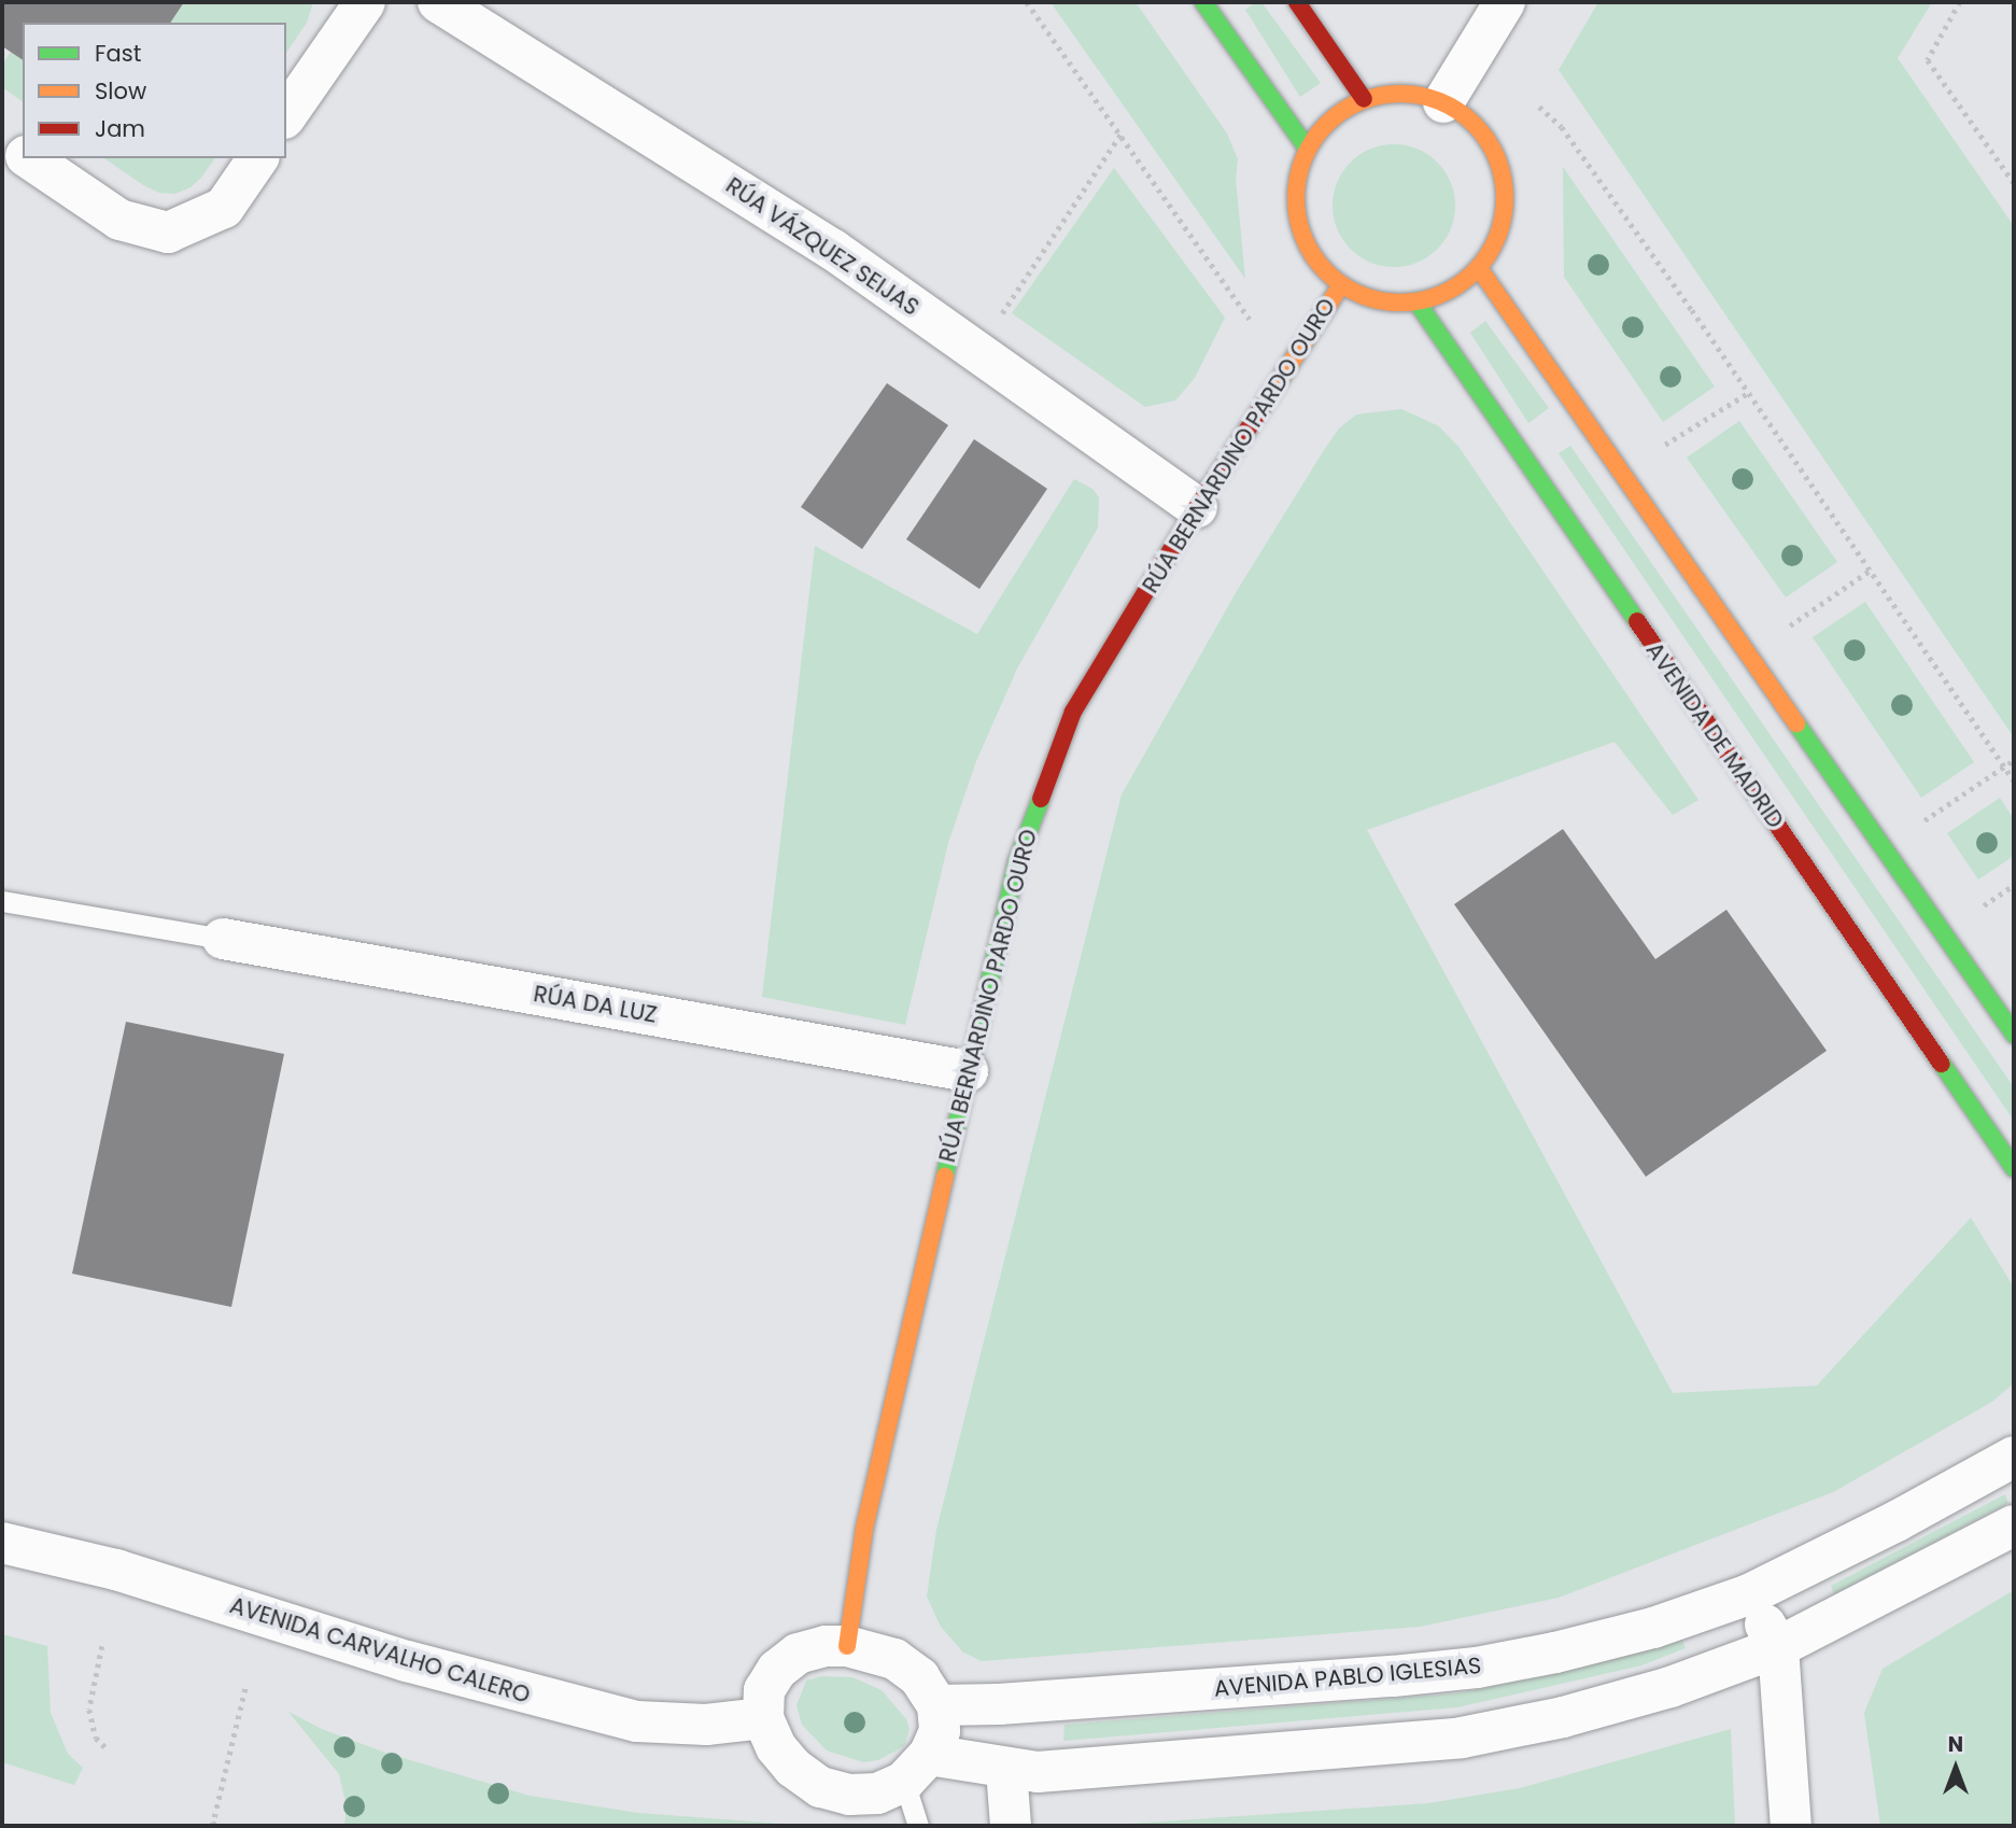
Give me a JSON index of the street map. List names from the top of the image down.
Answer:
{
  "streets": {
    "street": [
      "RÚA VÁZQUEZ SEIJAS",
      "RÚA BERNARDINO PARDO OURO",
      "AVENIDA DE MADRID",
      "RÚA DA LUZ",
      "AVENIDA CARVALHO CALERO",
      "AVENIDA PABLO IGLESIAS"
    ]
  },
  "crossings": [
    ["RÚA VÁZQUEZ SEIJAS", "RÚA BERNARDINO PARDO OURO"],
    ["RÚA BERNARDINO PARDO OURO", "AVENIDA DE MADRID"],
    ["RÚA BERNARDINO PARDO OURO", "RÚA DA LUZ"],
    ["RÚA BERNARDINO PARDO OURO", "AVENIDA CARVALHO CALERO"],
    ["RÚA BERNARDINO PARDO OURO", "AVENIDA PABLO IGLESIAS"],
    ["AVENIDA CARVALHO CALERO", "AVENIDA PABLO IGLESIAS"]
  ],
  "legend": ["Fast", "Slow", "Jam"],
  "north": "top"
}
